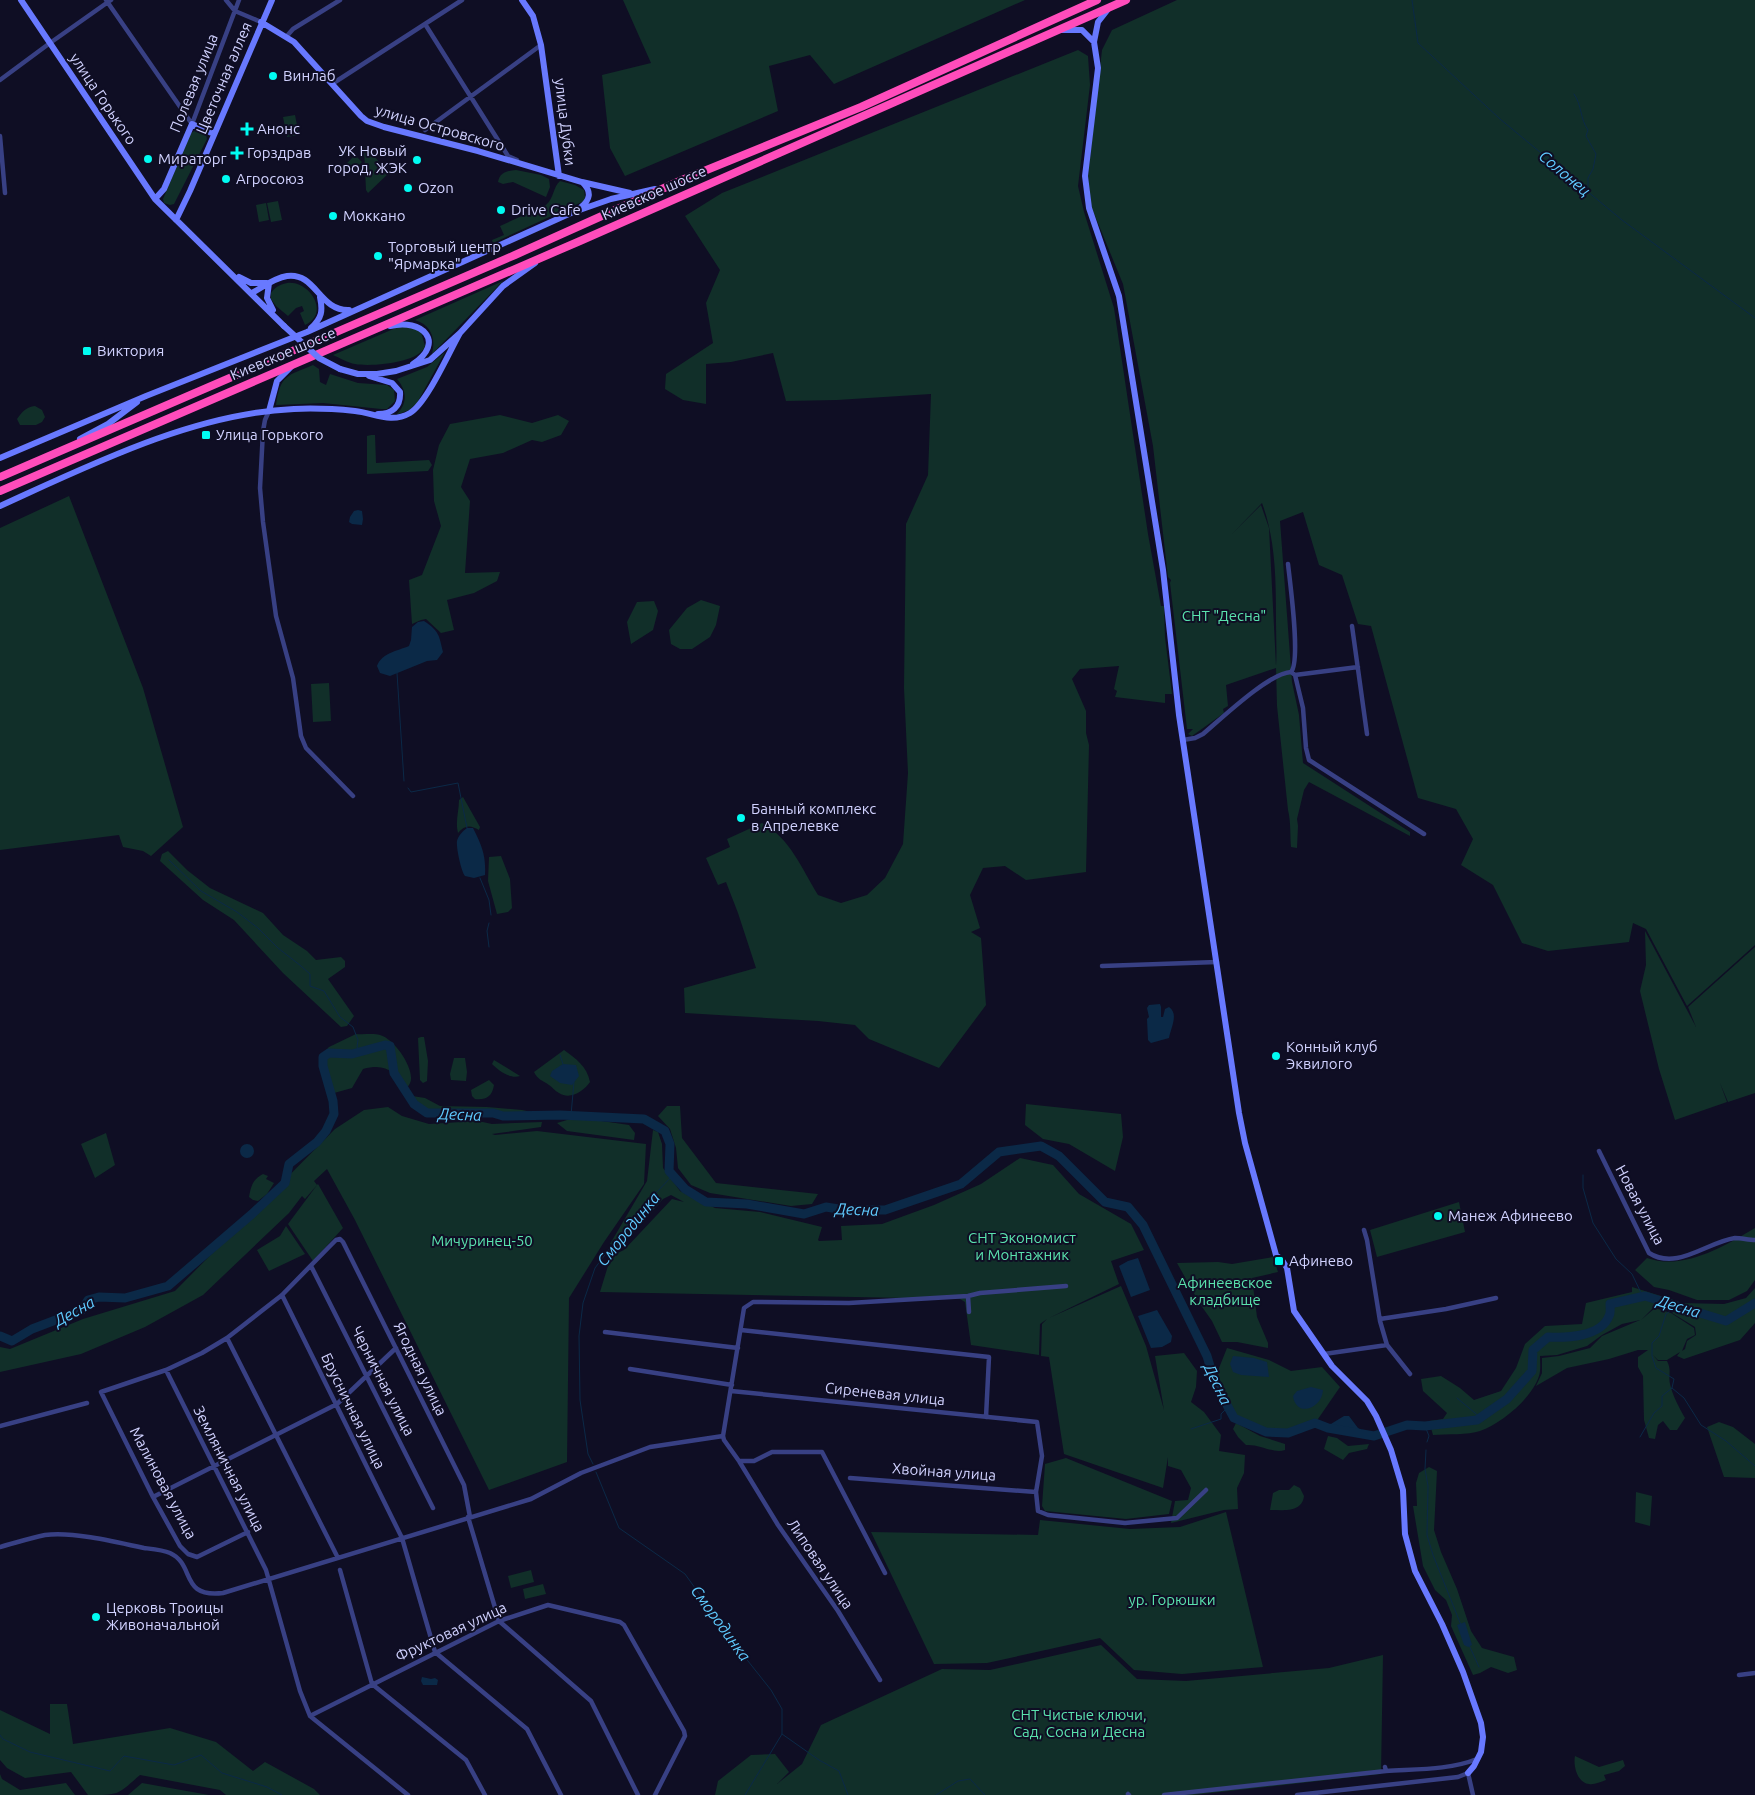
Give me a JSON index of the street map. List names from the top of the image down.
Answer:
{
  "streets": {
    "highway": ["Киевское шоссе"],
    "street": [
      "Цветочная аллея",
      "Полевая улица",
      "улица Горького",
      "улица Дубки",
      "улица Островского",
      "Новая улица",
      "Ягодная улица",
      "Черничная улица",
      "Сиреневая улица",
      "Брусничная улица",
      "Земляничная улица",
      "Хвойная улица",
      "Малиновая улица",
      "Липовая улица",
      "Фруктовая улица"
    ]
  },
  "crossings": [
    ["Цветочная аллея", "улица Горького"],
    ["Цветочная аллея", "улица Островского"],
    ["Полевая улица", "улица Горького"],
    ["улица Дубки", "улица Островского"],
    ["Ягодная улица", "Черничная улица"],
    ["Ягодная улица", "Фруктовая улица"],
    ["Сиреневая улица", "Хвойная улица"],
    ["Брусничная улица", "Фруктовая улица"],
    ["Земляничная улица", "Малиновая улица"]
  ],
  "water": ["Солонец", "Десна", "Смородинка"],
  "parks": [
    "СНТ \"Десна\"",
    "СНТ Экономист и Монтажник",
    "Мичуринец-50",
    "Афинеевское кладбище",
    "ур. Горюшки",
    "СНТ Чистые ключи, Сад, Сосна и Десна"
  ],
  "places": {
    "other": [
      "Винлаб",
      "Мираторг",
      "УК Новый город, ЖЭК",
      "Агросоюз",
      "Ozon",
      "Drive Cafe",
      "Моккано",
      "Торговый центр \"Ярмарка\"",
      "Банный комплекс в Апрелевке",
      "Конный клуб Эквилого",
      "Манеж Афинеево",
      "Церковь Троицы Живоначальной"
    ],
    "health": ["Анонс", "Горздрав"],
    "transit": ["Виктория", "Улица Горького", "Афинево"]
  }
}
